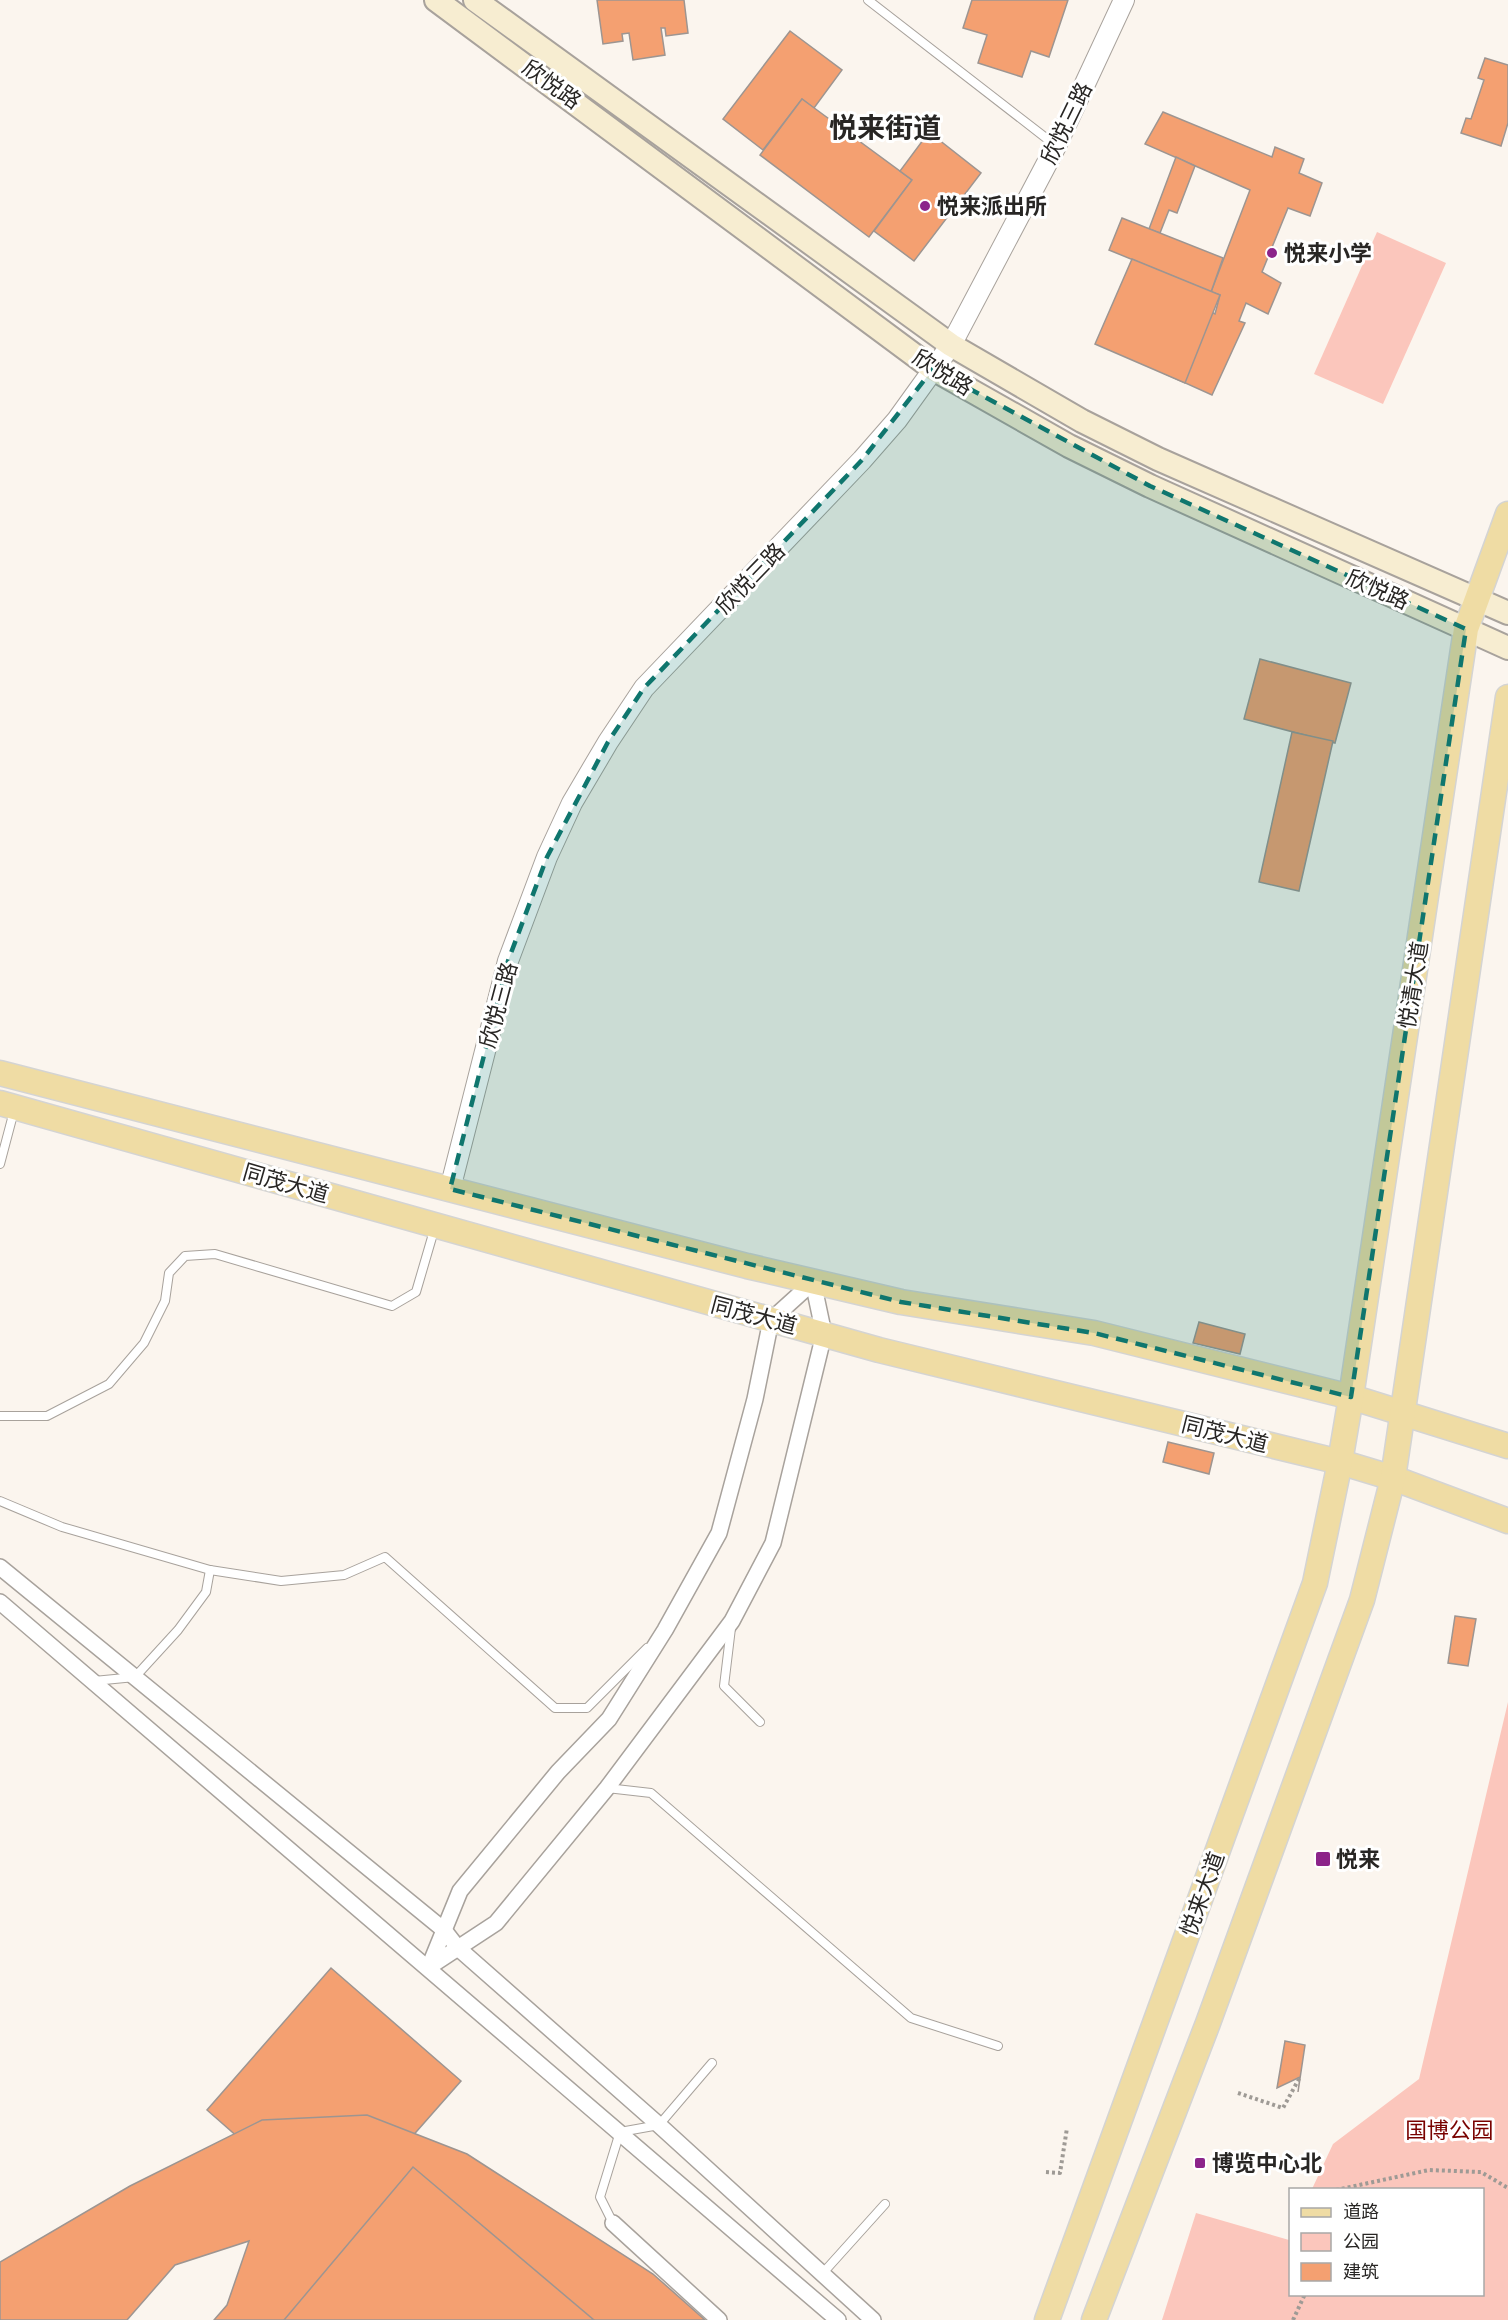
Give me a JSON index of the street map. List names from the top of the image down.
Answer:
{
  "streets": {
    "main road": [
      "欣悦路",
      "悦清大道",
      "同茂大道",
      "悦来大道"
    ],
    "street": ["欣悦三路"]
  },
  "crossings": [
    ["欣悦路", "欣悦三路"],
    ["欣悦路", "悦清大道"],
    ["欣悦三路", "同茂大道"],
    ["悦清大道", "同茂大道"],
    ["悦清大道", "悦来大道"],
    ["同茂大道", "悦来大道"]
  ],
  "districts": ["悦来街道"],
  "parks": ["国博公园"],
  "places": {
    "other": ["悦来派出所", "悦来小学"],
    "transit": ["悦来", "博览中心北"]
  },
  "legend": ["道路", "公园", "建筑"]
}
